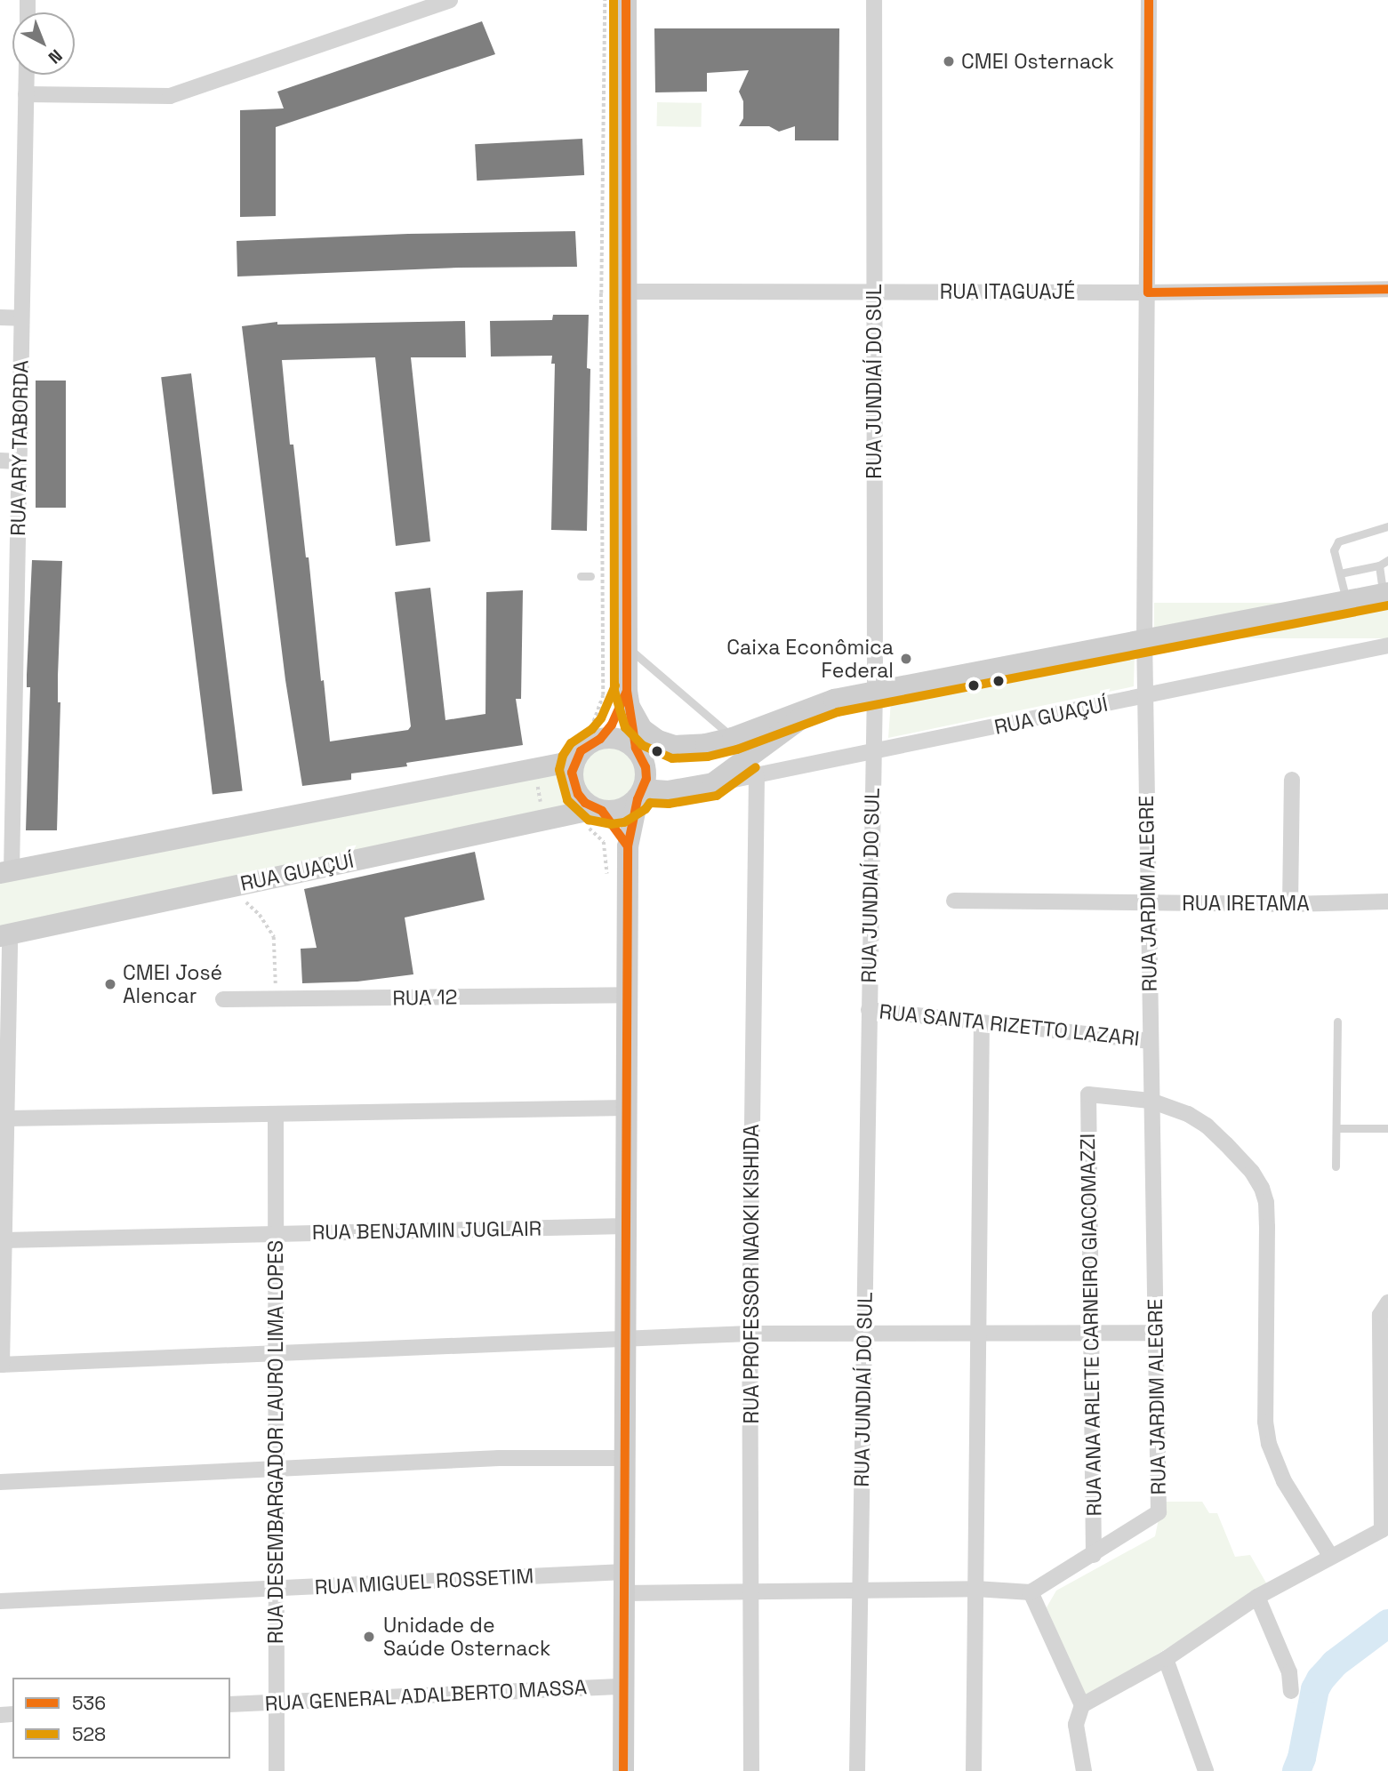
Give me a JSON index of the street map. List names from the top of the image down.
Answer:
{
  "streets": {
    "main road": ["RUA GUAÇUÍ"],
    "street": [
      "RUA ITAGUAJÉ",
      "RUA JUNDIAÍ DO SUL",
      "RUA ARY TABORDA",
      "RUA JARDIM ALEGRE",
      "RUA IRETAMA",
      "RUA 12",
      "RUA SANTA RIZETTO LAZARI",
      "RUA BENJAMIN JUGLAIR",
      "RUA PROFESSOR NAOKI KISHIDA",
      "RUA ANA ARLETE CARNEIRO GIACOMAZZI",
      "RUA DESEMBARGADOR LAURO LIMA LOPES",
      "RUA MIGUEL ROSSETIM",
      "RUA GENERAL ADALBERTO MASSA"
    ]
  },
  "crossings": [
    ["RUA ITAGUAJÉ", "RUA JUNDIAÍ DO SUL"],
    ["RUA ITAGUAJÉ", "RUA JARDIM ALEGRE"],
    ["RUA JUNDIAÍ DO SUL", "RUA GUAÇUÍ"],
    ["RUA JUNDIAÍ DO SUL", "RUA SANTA RIZETTO LAZARI"],
    ["RUA JUNDIAÍ DO SUL", "RUA MIGUEL ROSSETIM"],
    ["RUA GUAÇUÍ", "RUA JARDIM ALEGRE"],
    ["RUA GUAÇUÍ", "RUA PROFESSOR NAOKI KISHIDA"],
    ["RUA JARDIM ALEGRE", "RUA IRETAMA"],
    ["RUA JARDIM ALEGRE", "RUA SANTA RIZETTO LAZARI"],
    ["RUA JARDIM ALEGRE", "RUA ANA ARLETE CARNEIRO GIACOMAZZI"],
    ["RUA JARDIM ALEGRE", "RUA MIGUEL ROSSETIM"],
    ["RUA BENJAMIN JUGLAIR", "RUA DESEMBARGADOR LAURO LIMA LOPES"],
    ["RUA PROFESSOR NAOKI KISHIDA", "RUA MIGUEL ROSSETIM"],
    ["RUA DESEMBARGADOR LAURO LIMA LOPES", "RUA MIGUEL ROSSETIM"],
    ["RUA DESEMBARGADOR LAURO LIMA LOPES", "RUA GENERAL ADALBERTO MASSA"]
  ],
  "places": [
    "CMEI Osternack",
    "Caixa Econômica Federal",
    "CMEI José Alencar",
    "Unidade de Saúde Osternack"
  ],
  "lines": ["transit line 536", "transit line 528"],
  "legend": ["536", "528"],
  "north": "bottom right"
}
